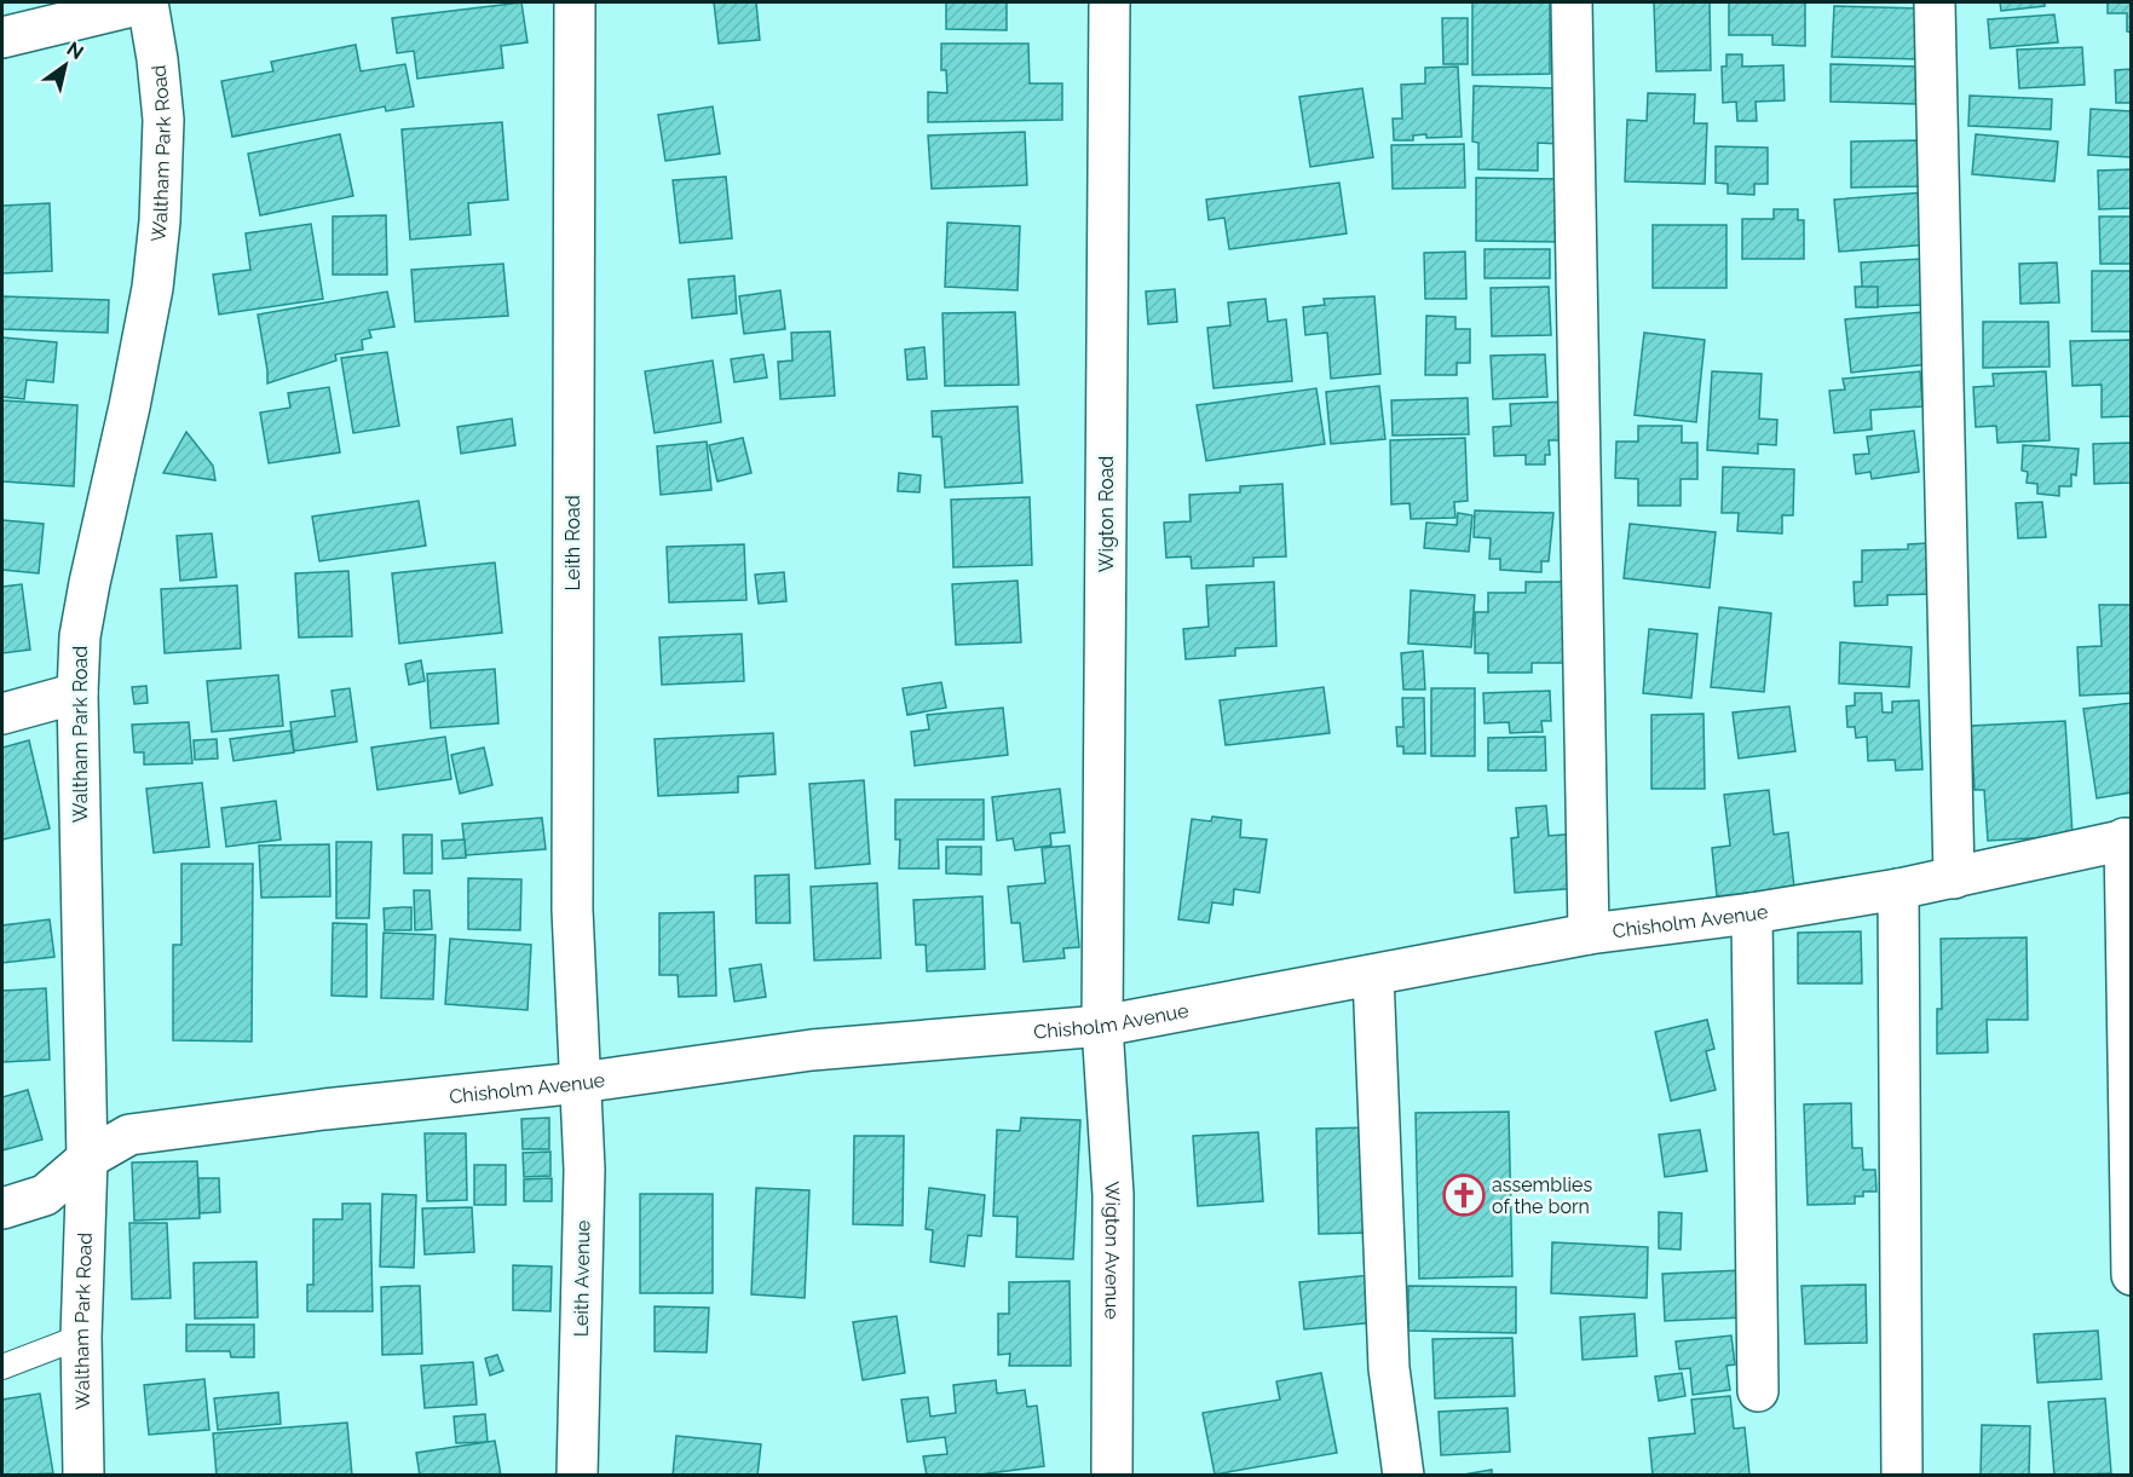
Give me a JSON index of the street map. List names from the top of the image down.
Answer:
{
  "streets": {
    "street": [
      "Waltham Park Road",
      "Wigton Road",
      "Leith Road",
      "Chisholm Avenue",
      "Wigton Avenue",
      "Leith Avenue"
    ]
  },
  "crossings": [
    ["Waltham Park Road", "Chisholm Avenue"],
    ["Wigton Road", "Chisholm Avenue"],
    ["Wigton Road", "Wigton Avenue"],
    ["Leith Road", "Chisholm Avenue"],
    ["Leith Road", "Leith Avenue"],
    ["Chisholm Avenue", "Wigton Avenue"],
    ["Chisholm Avenue", "Leith Avenue"]
  ],
  "places": {
    "church": ["assemblies of the born"]
  },
  "north": "top right"
}
